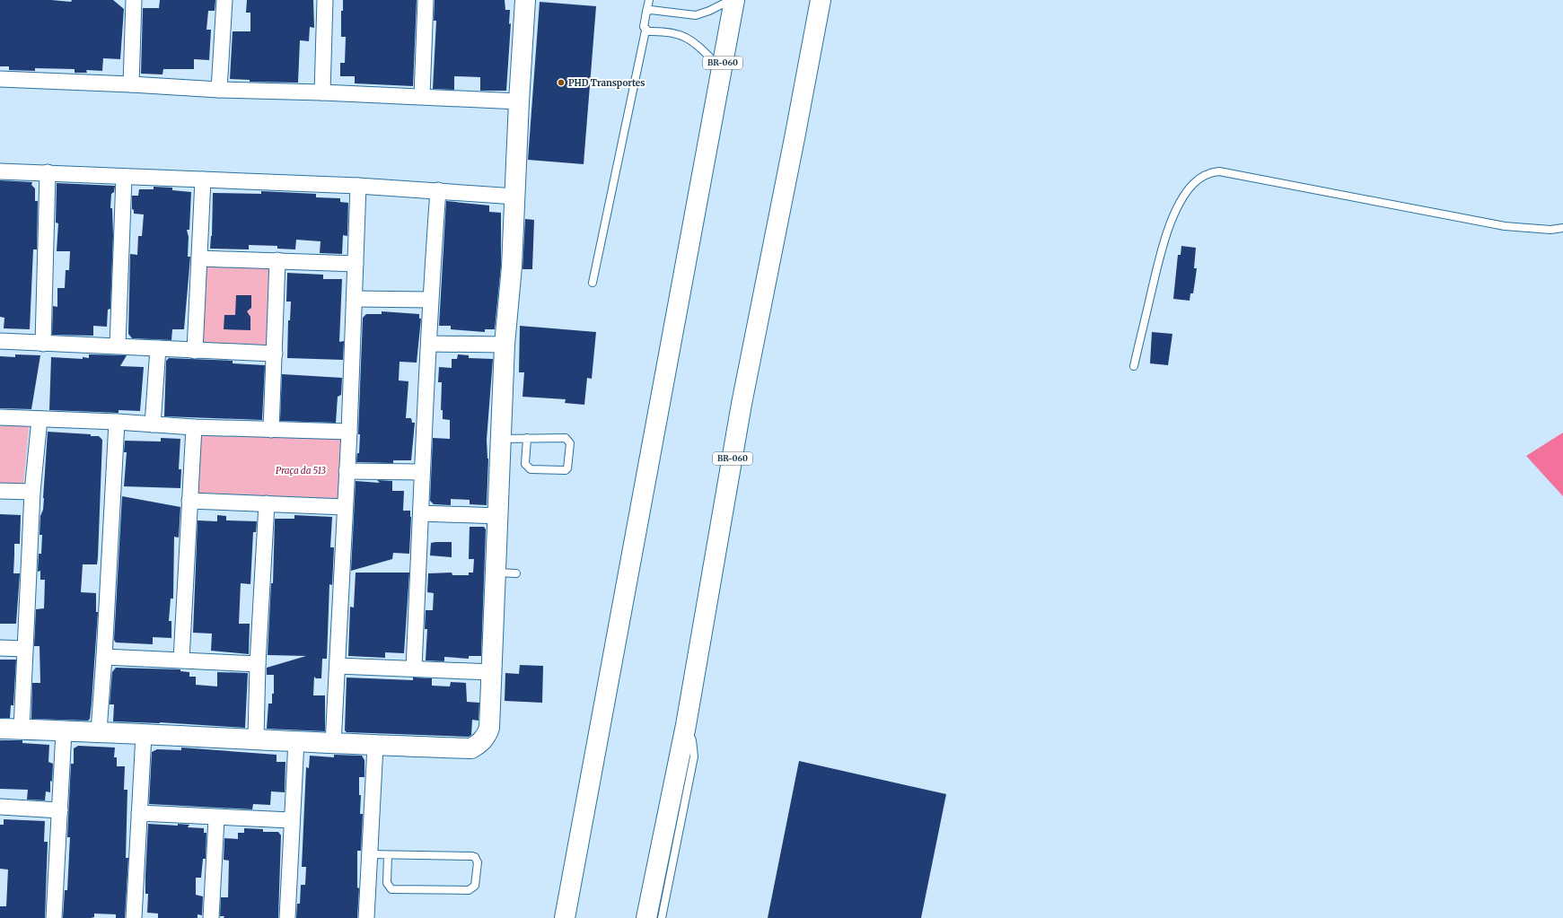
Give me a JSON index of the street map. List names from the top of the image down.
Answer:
{
  "streets": {
    "main road": ["BR-060"]
  },
  "parks": ["Praça da 513"],
  "places": ["PHD Transportes"]
}
